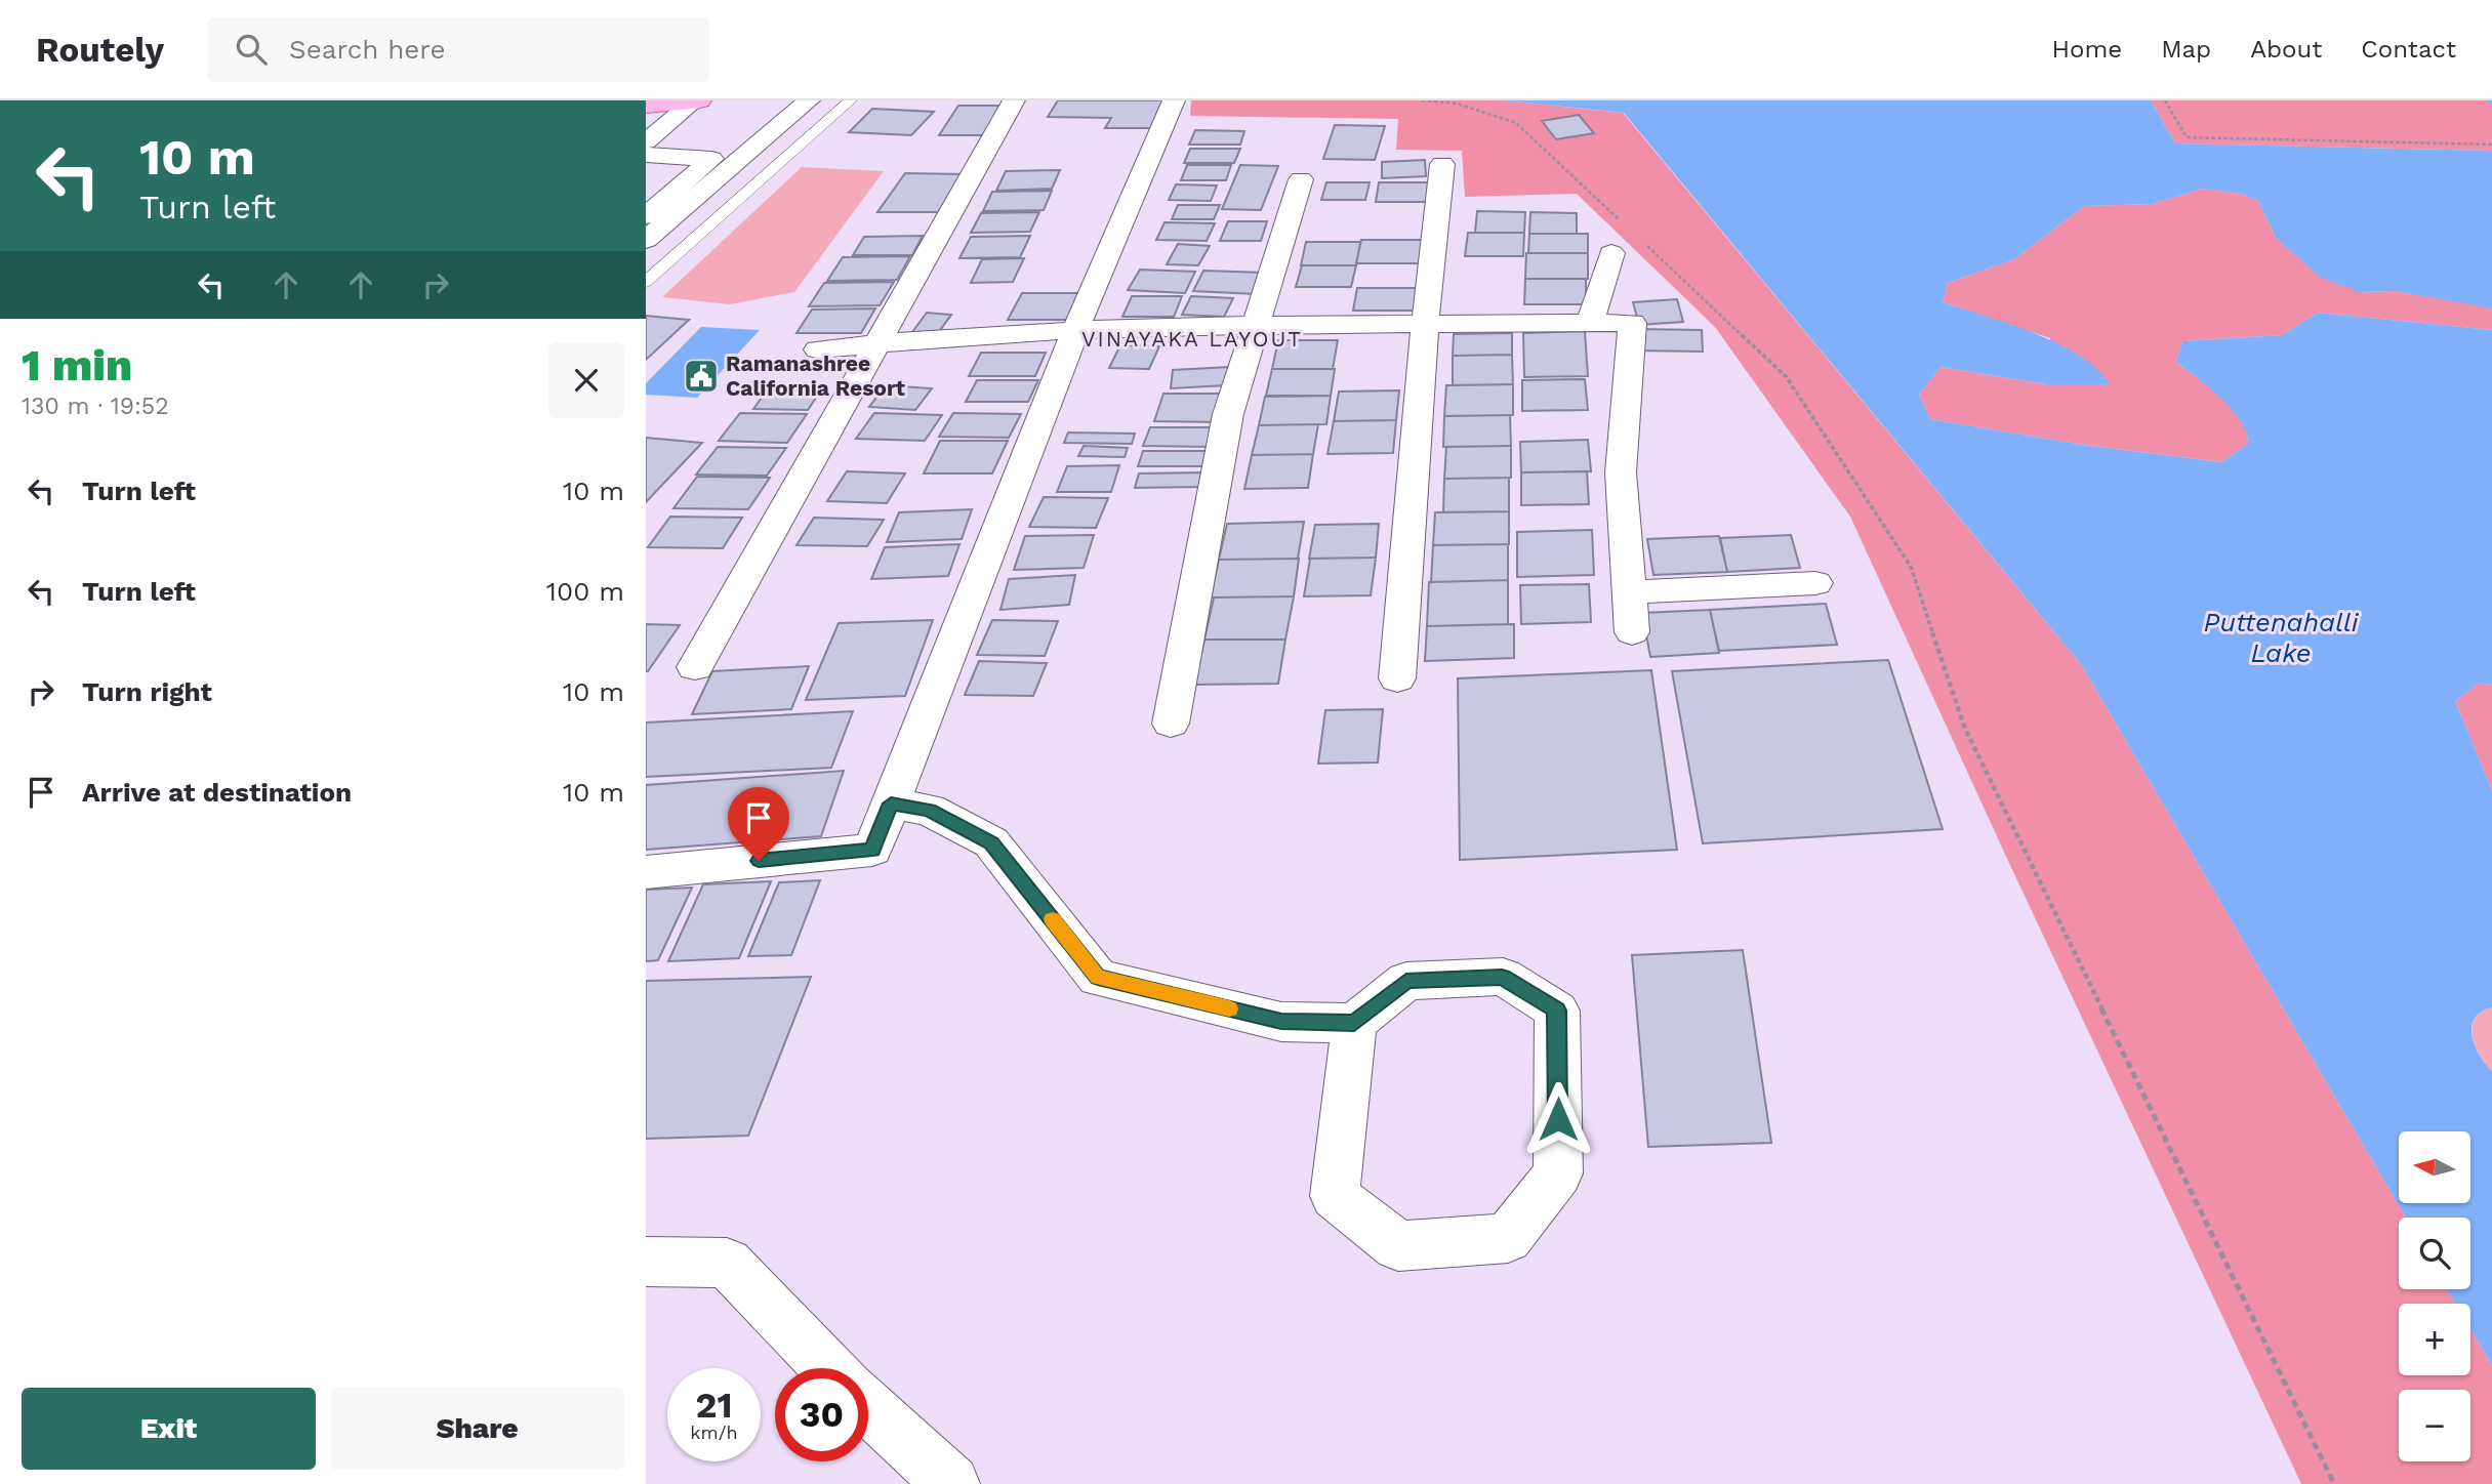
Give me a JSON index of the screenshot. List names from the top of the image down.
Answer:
{
  "districts": ["VINAYAKA LAYOUT"],
  "water": ["Puttenahalli Lake"],
  "places": {
    "public building": ["Ramanashree California Resort"]
  },
  "north": "left",
  "page": {
    "header": "Routely",
    "search": "Search here",
    "nav": [
      "Home",
      "Map",
      "About",
      "Contact"
    ],
    "turn": ["10 m", "Turn left"],
    "heading": ["1 min", "130 m · 19:52"],
    "list": [
      {
        "name": "Turn left",
        "value": "10 m"
      },
      {
        "name": "Turn left",
        "value": "100 m"
      },
      {
        "name": "Turn right",
        "value": "10 m"
      },
      {
        "name": "Arrive at destination",
        "value": "10 m"
      }
    ],
    "map_buttons": ["+", "−"],
    "speed": "21 km/h",
    "limit": "30",
    "buttons": ["Exit", "Share"]
  }
}
